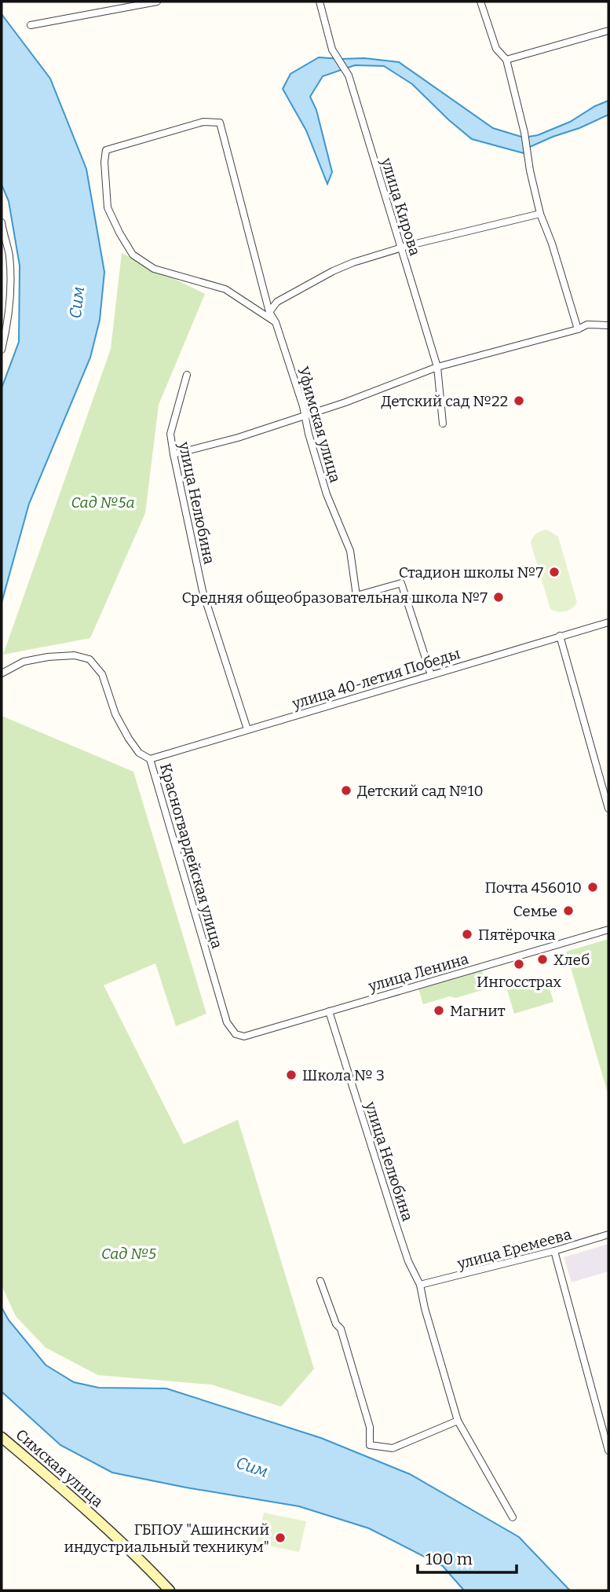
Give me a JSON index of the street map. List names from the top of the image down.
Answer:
{
  "streets": {
    "main road": ["Симская улица"],
    "street": [
      "улица Кирова",
      "Уфимская улица",
      "улица Нелюбина",
      "улица 40-летия Победы",
      "Красногвардейская улица",
      "улица Ленина",
      "улица Еремеева"
    ]
  },
  "crossings": [
    ["Уфимская улица", "улица 40-летия Победы"],
    ["улица Нелюбина", "улица 40-летия Победы"],
    ["улица Нелюбина", "улица Ленина"],
    ["улица Нелюбина", "улица Еремеева"],
    ["улица 40-летия Победы", "Красногвардейская улица"],
    ["Красногвардейская улица", "улица Ленина"]
  ],
  "water": ["Сим"],
  "parks": ["Сад №5а", "Сад №5"],
  "places": [
    "Детский сад №22",
    "Стадион школы №7",
    "Средняя общеобразовательная школа №7",
    "Детский сад №10",
    "Почта 456010",
    "Семье",
    "Пятёрочка",
    "Хлеб",
    "Ингосстрах",
    "Магнит",
    "Школа № 3",
    "ГБПОУ \"Ашинский индустриальный техникум\""
  ],
  "scale_bar": "100 m"
}
